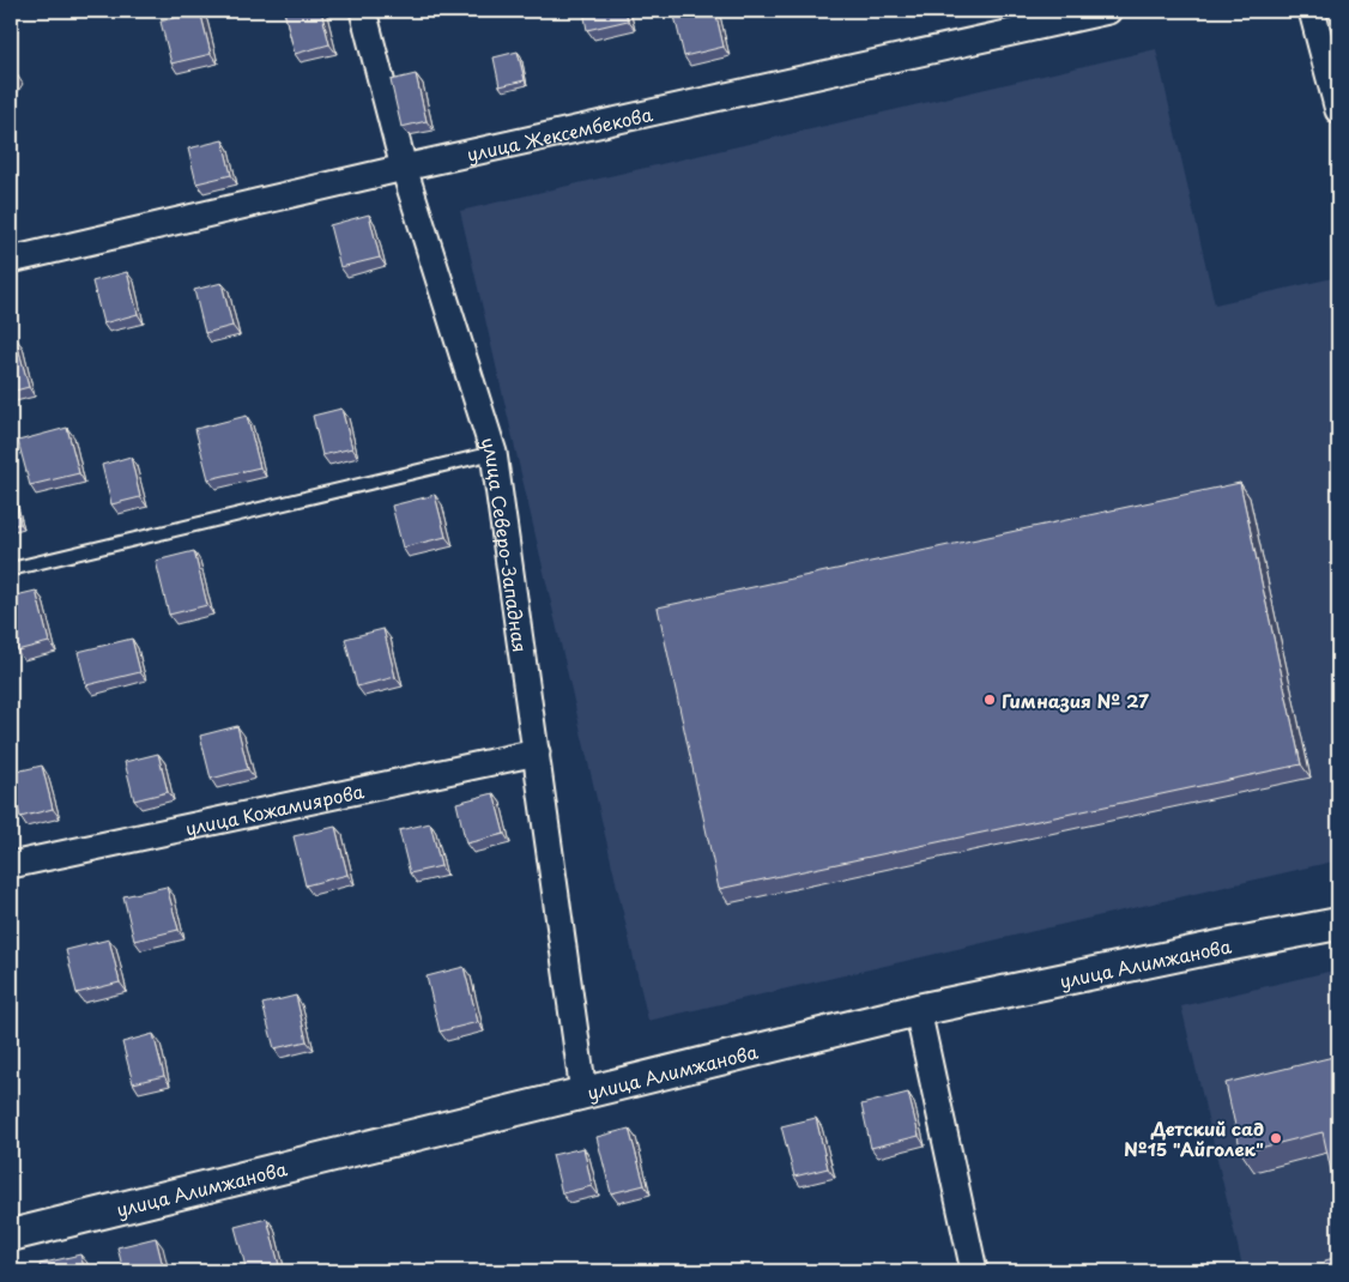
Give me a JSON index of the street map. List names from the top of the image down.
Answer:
{
  "streets": {
    "street": [
      "улица Жексембекова",
      "улица Северо-Западная",
      "улица Кожамиярова",
      "улица Алимжанова"
    ]
  },
  "crossings": [
    ["улица Жексембекова", "улица Северо-Западная"],
    ["улица Северо-Западная", "улица Кожамиярова"],
    ["улица Северо-Западная", "улица Алимжанова"]
  ],
  "places": ["Гимназия № 27", "Детский сад №15 \"Айголек\""]
}
